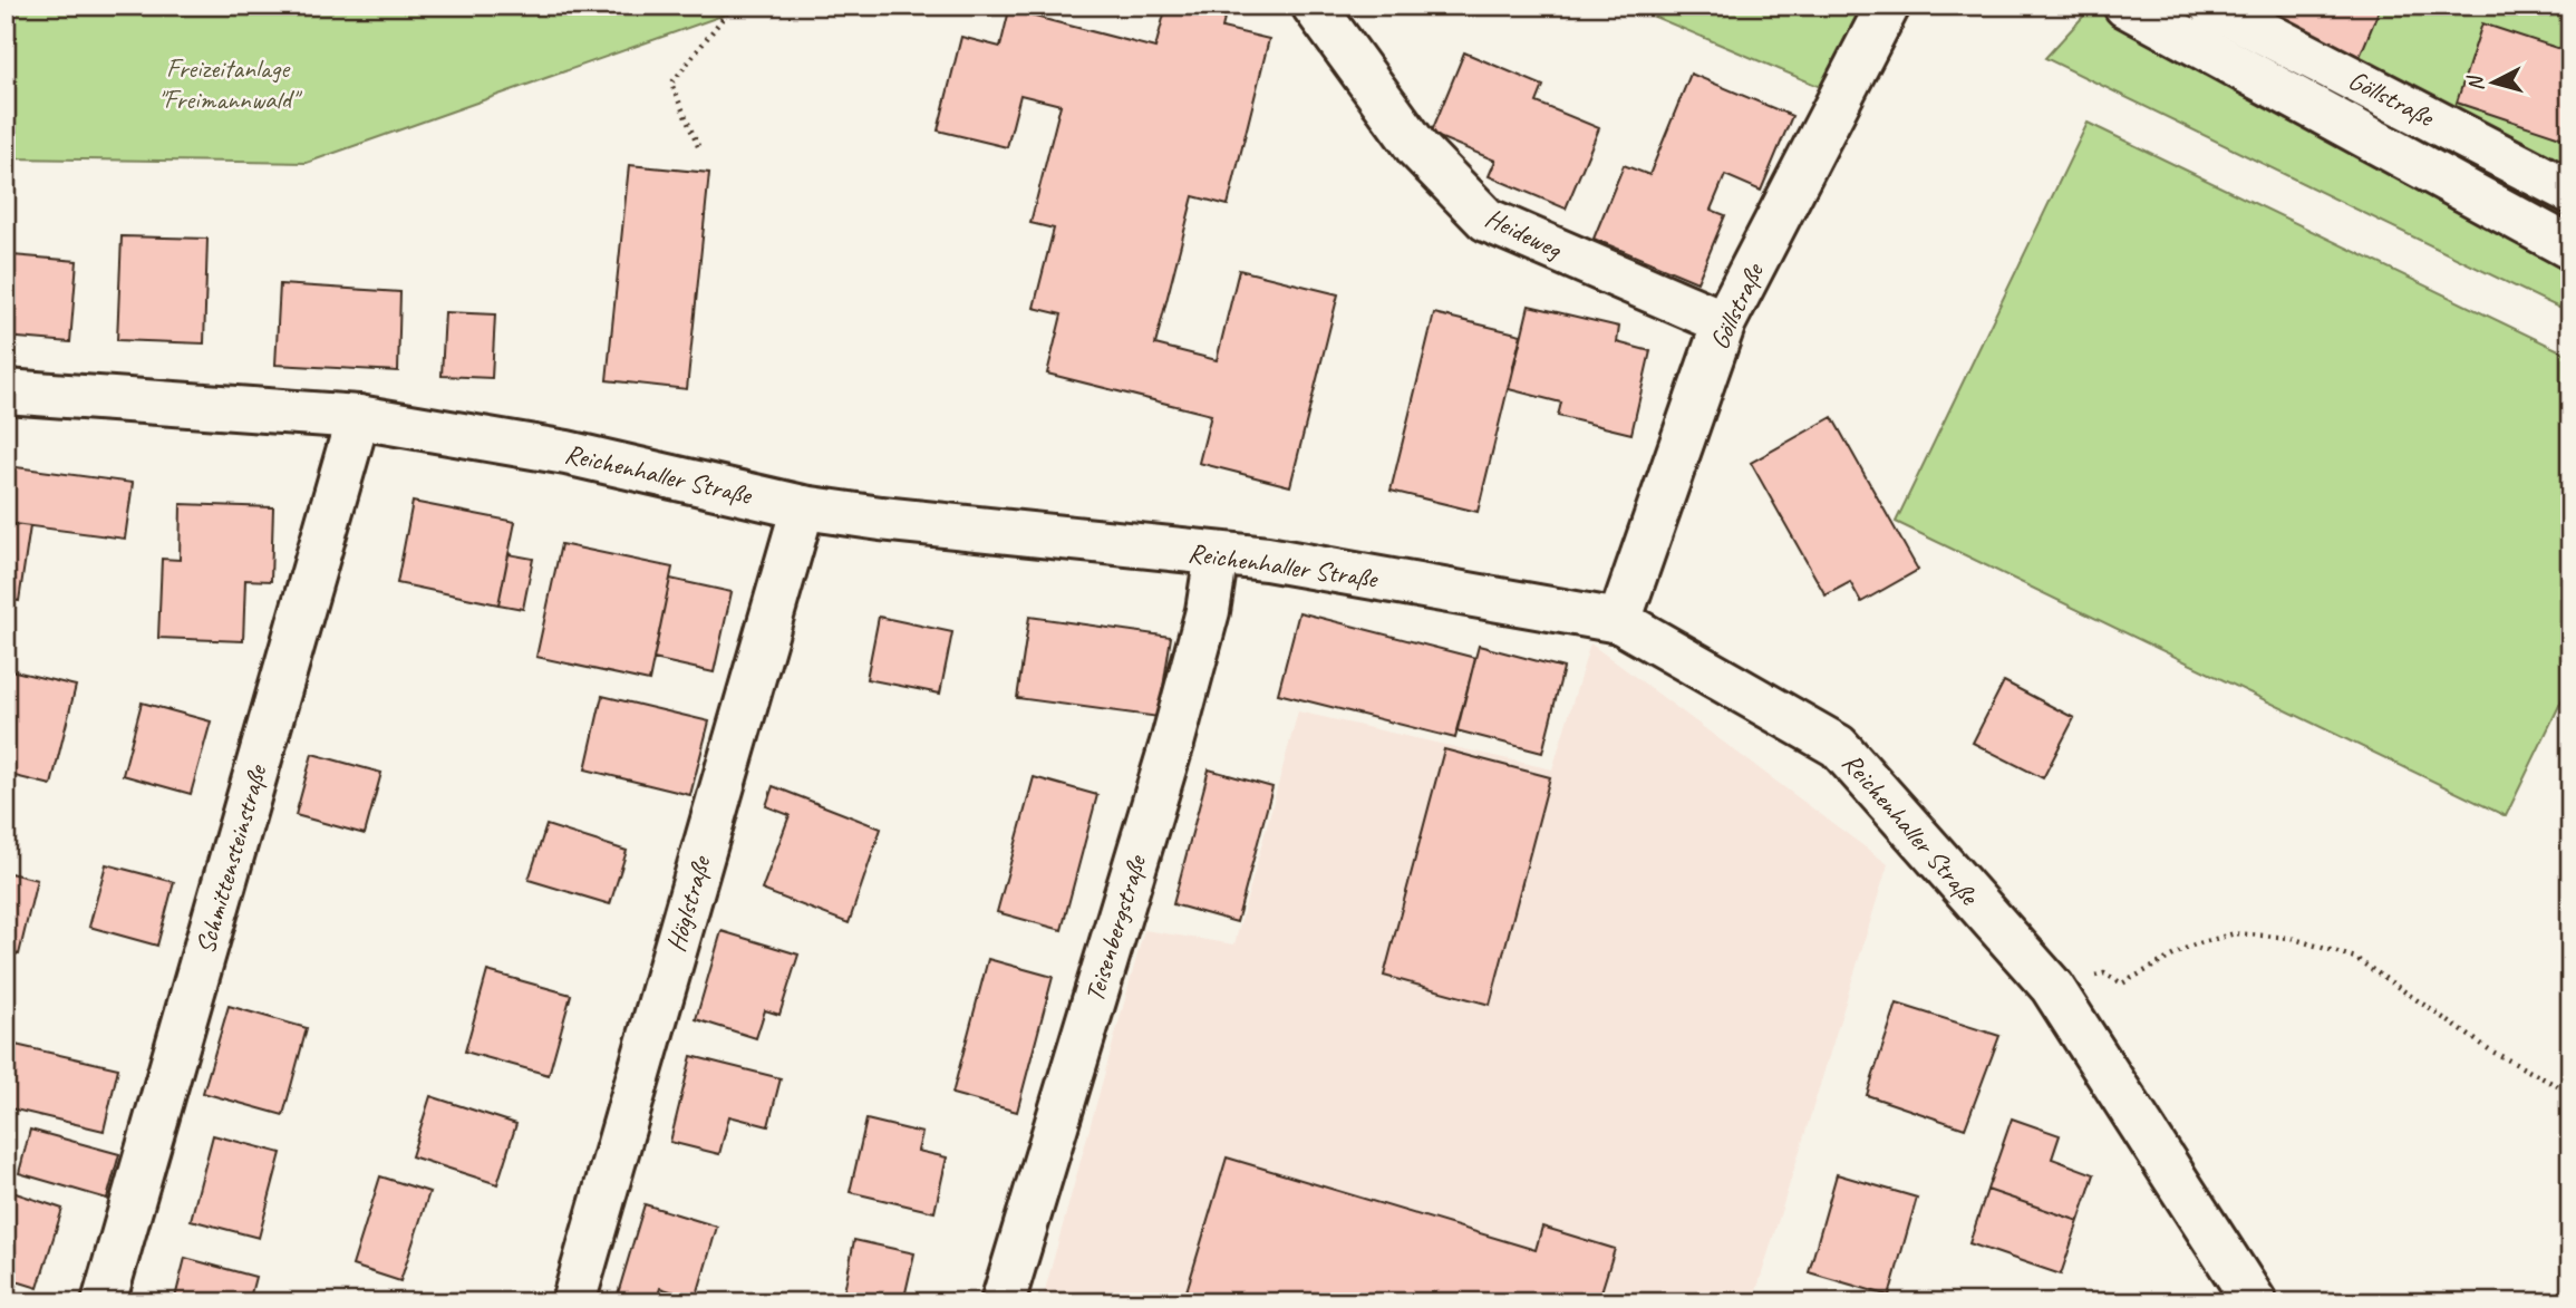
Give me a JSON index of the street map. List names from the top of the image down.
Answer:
{
  "streets": {
    "street": [
      "Göllstraße",
      "Heideweg",
      "Reichenhaller Straße",
      "Schmittensteinstraße",
      "Höglstraße",
      "Teisenbergstraße"
    ]
  },
  "crossings": [
    ["Göllstraße", "Heideweg"],
    ["Göllstraße", "Reichenhaller Straße"],
    ["Reichenhaller Straße", "Schmittensteinstraße"],
    ["Reichenhaller Straße", "Höglstraße"],
    ["Reichenhaller Straße", "Teisenbergstraße"]
  ],
  "parks": ["Freizeitanlage \"Freimannwald\""],
  "north": "left"
}
